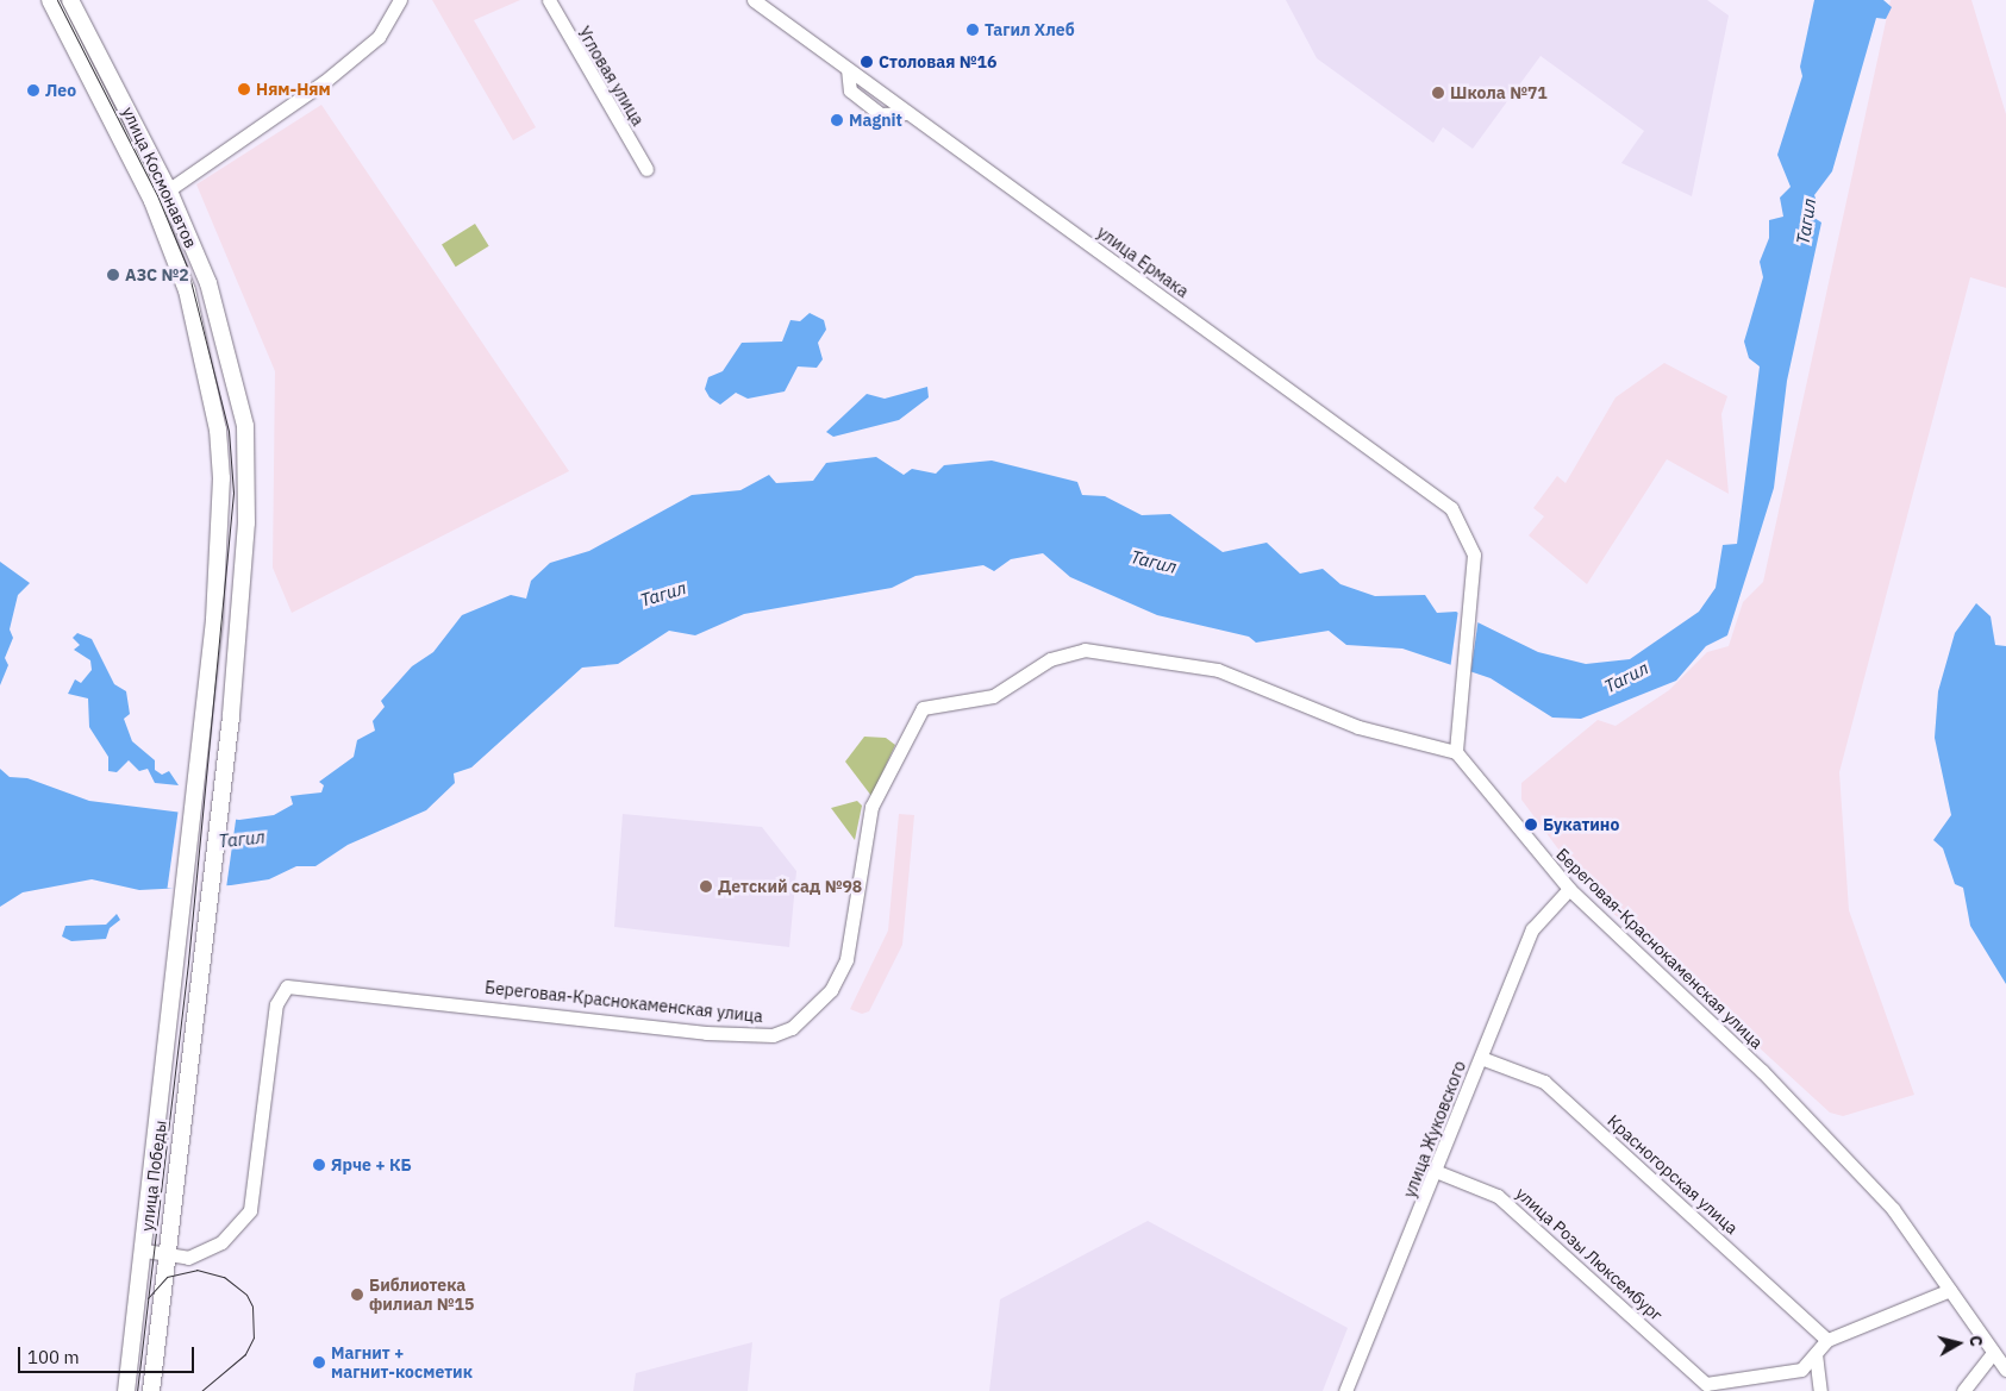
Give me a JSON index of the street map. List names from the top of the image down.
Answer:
{
  "streets": {
    "main road": ["улица Космонавтов", "улица Победы"],
    "street": [
      "Угловая улица",
      "улица Ермака",
      "Береговая-Краснокаменская улица",
      "улица Жуковского",
      "Красногорская улица",
      "улица Розы Люксембург"
    ]
  },
  "crossings": [
    ["улица Космонавтов", "улица Победы"],
    ["улица Ермака", "Береговая-Краснокаменская улица"],
    ["Береговая-Краснокаменская улица", "улица Жуковского"],
    ["Береговая-Краснокаменская улица", "улица Победы"],
    ["улица Жуковского", "Красногорская улица"],
    ["улица Жуковского", "улица Розы Люксембург"]
  ],
  "water": ["Тагил"],
  "places": [
    "Тагил Хлеб",
    "Столовая №16",
    "Ням-Ням",
    "Лео",
    "Школа №71",
    "Magnit",
    "АЗС №2",
    "Букатино",
    "Детский сад №98",
    "Ярче + КБ",
    "Библиотека филиал №15",
    "Магнит + магнит-косметик"
  ],
  "scale_bar": "100 m",
  "north": "right"
}
